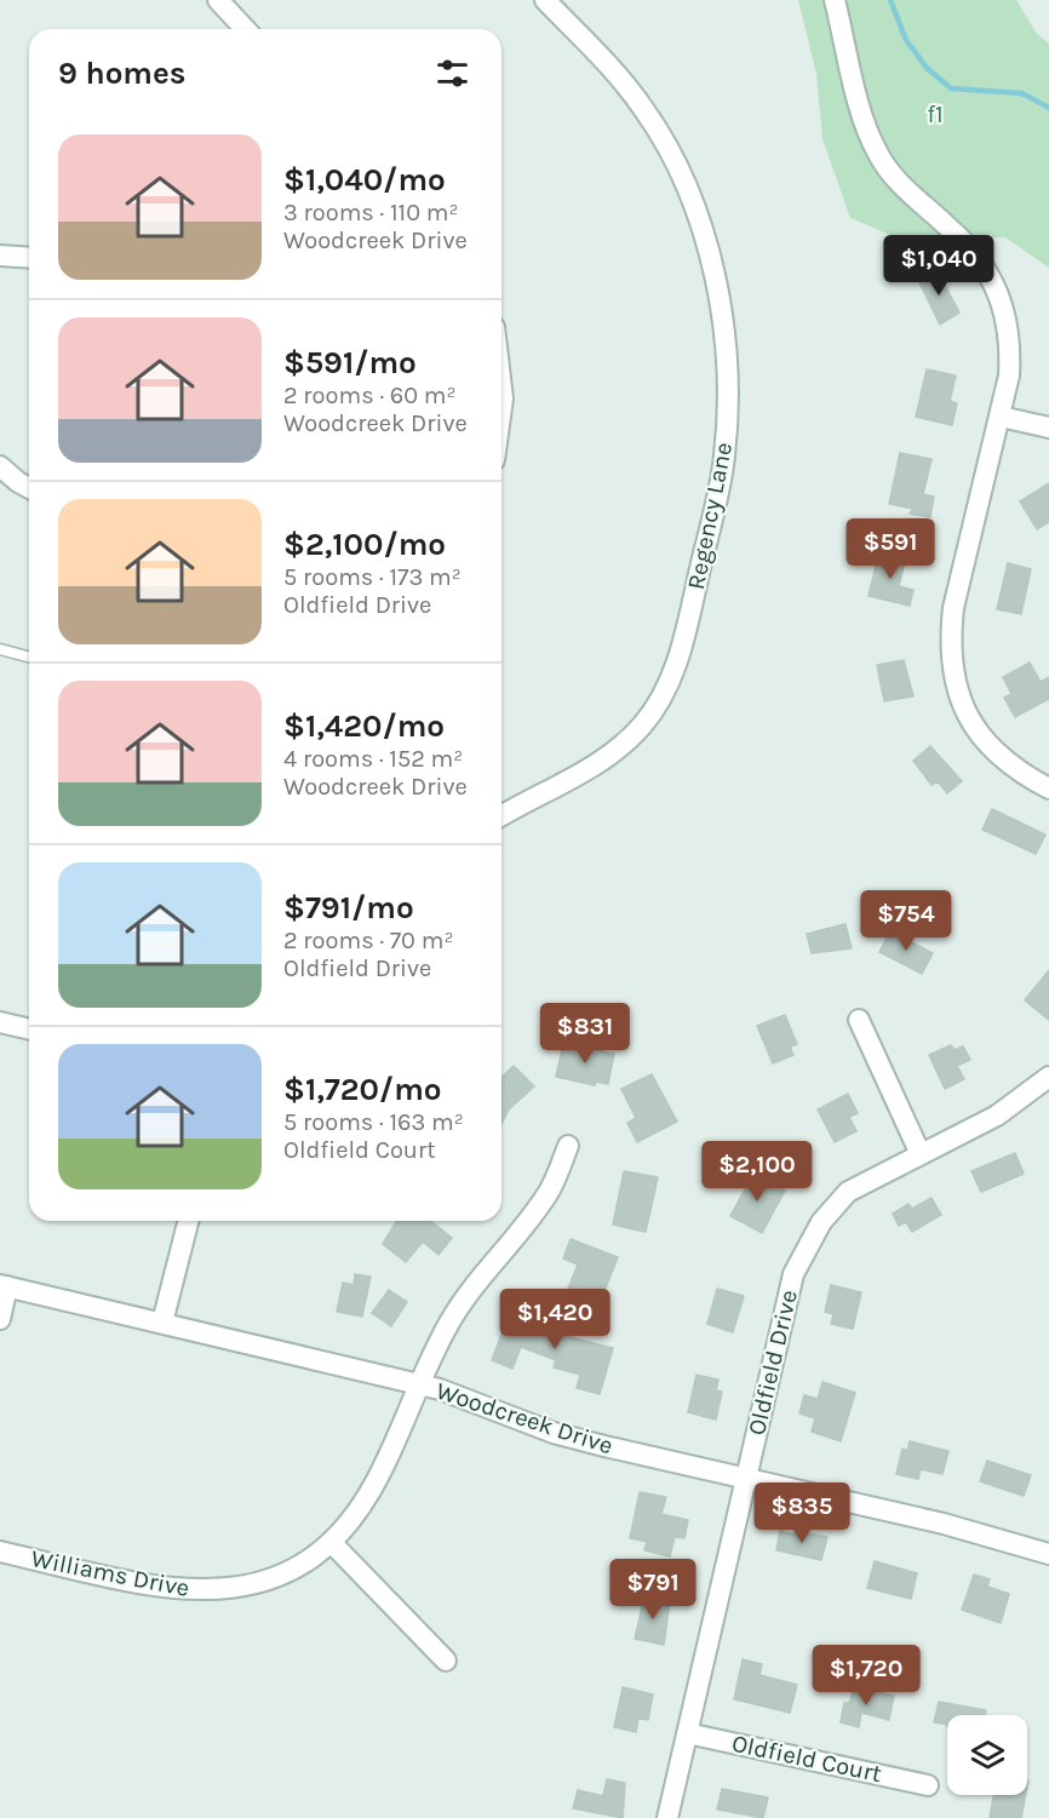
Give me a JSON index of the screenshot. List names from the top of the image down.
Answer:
{
  "streets": {
    "street": [
      "Regency Lane",
      "Oldfield Drive",
      "Woodcreek Drive",
      "Williams Drive",
      "Oldfield Court"
    ]
  },
  "crossings": [
    ["Oldfield Drive", "Woodcreek Drive"],
    ["Oldfield Drive", "Oldfield Court"],
    ["Woodcreek Drive", "Williams Drive"]
  ],
  "parks": ["f1"],
  "page": {
    "heading": "9 homes",
    "list": [
      {
        "name": "$1,040/mo",
        "note": "3 rooms · 110 m² · Woodcreek Drive"
      },
      {
        "name": "$591/mo",
        "note": "2 rooms · 60 m² · Woodcreek Drive"
      },
      {
        "name": "$2,100/mo",
        "note": "5 rooms · 173 m² · Oldfield Drive"
      },
      {
        "name": "$1,420/mo",
        "note": "4 rooms · 152 m² · Woodcreek Drive"
      },
      {
        "name": "$791/mo",
        "note": "2 rooms · 70 m² · Oldfield Drive"
      },
      {
        "name": "$1,720/mo",
        "note": "5 rooms · 163 m² · Oldfield Court"
      }
    ],
    "price": [
      "$1,040",
      "$591",
      "$754",
      "$831",
      "$2,100",
      "$1,420",
      "$835",
      "$791",
      "$1,720"
    ]
  }
}
